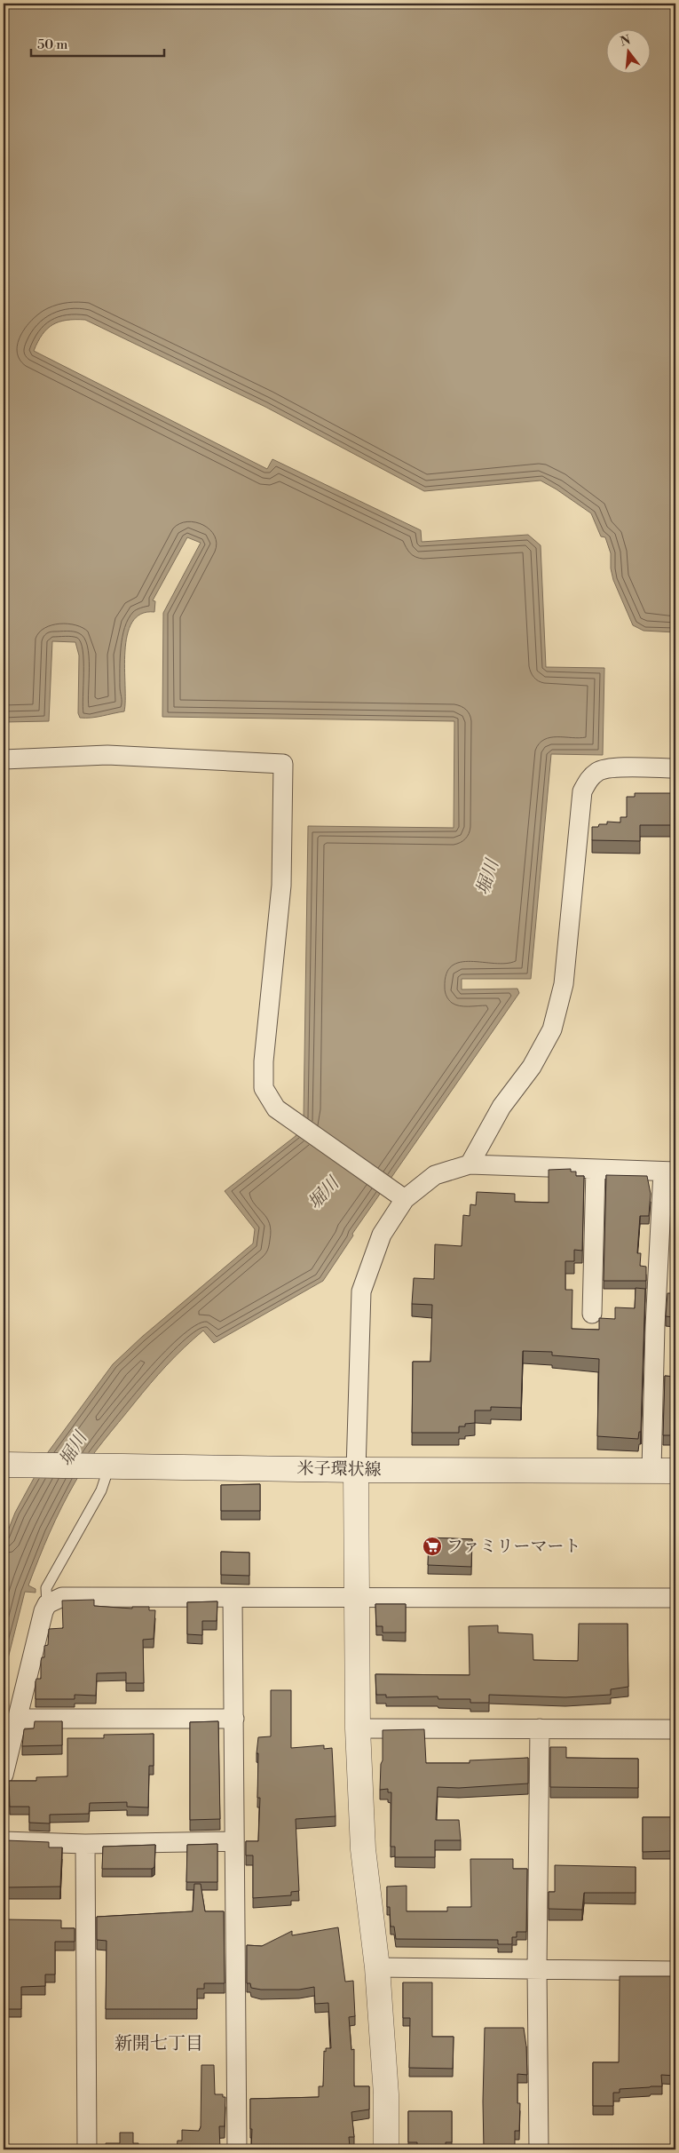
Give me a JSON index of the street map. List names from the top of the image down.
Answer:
{
  "streets": {
    "street": ["米子環状線"]
  },
  "districts": ["新開七丁目"],
  "water": ["堀川"],
  "places": {
    "supermarket": ["ファミリーマート"]
  },
  "scale_bar": "50 m",
  "north": "top"
}
